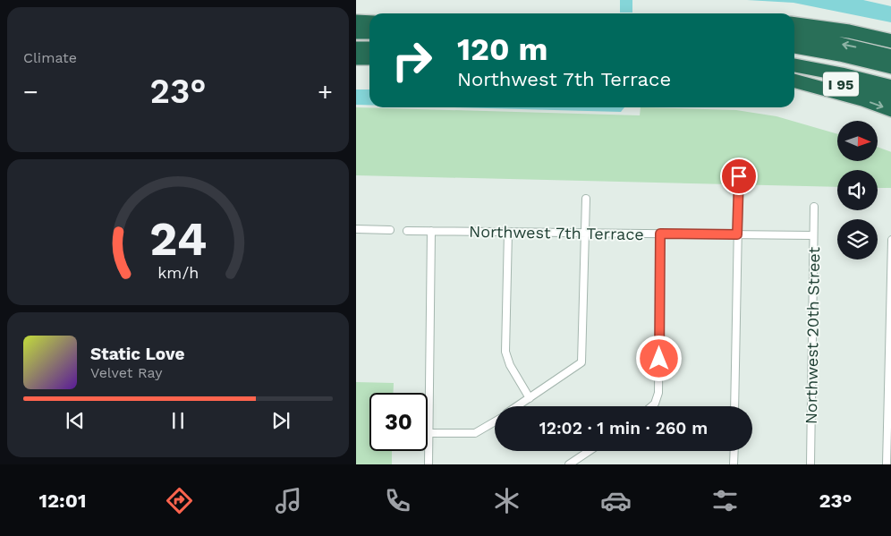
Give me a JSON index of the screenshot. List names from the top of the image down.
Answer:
{
  "streets": {
    "highway": ["I 95"],
    "street": ["Northwest 7th Terrace", "Northwest 20th Street"]
  },
  "crossings": [
    ["Northwest 7th Terrace", "Northwest 20th Street"]
  ],
  "north": "right",
  "page": {
    "tile": "Climate",
    "turn": ["120 m", "Northwest 7th Terrace"],
    "heat": ["−", "23°", "+"],
    "song": ["Static Love", "Velvet Ray"],
    "limit": "30",
    "trip": "12:02 · 1 min · 260 m",
    "tabs": ["12:01", "23°"],
    "gauge": ["24", "km/h"]
  }
}
